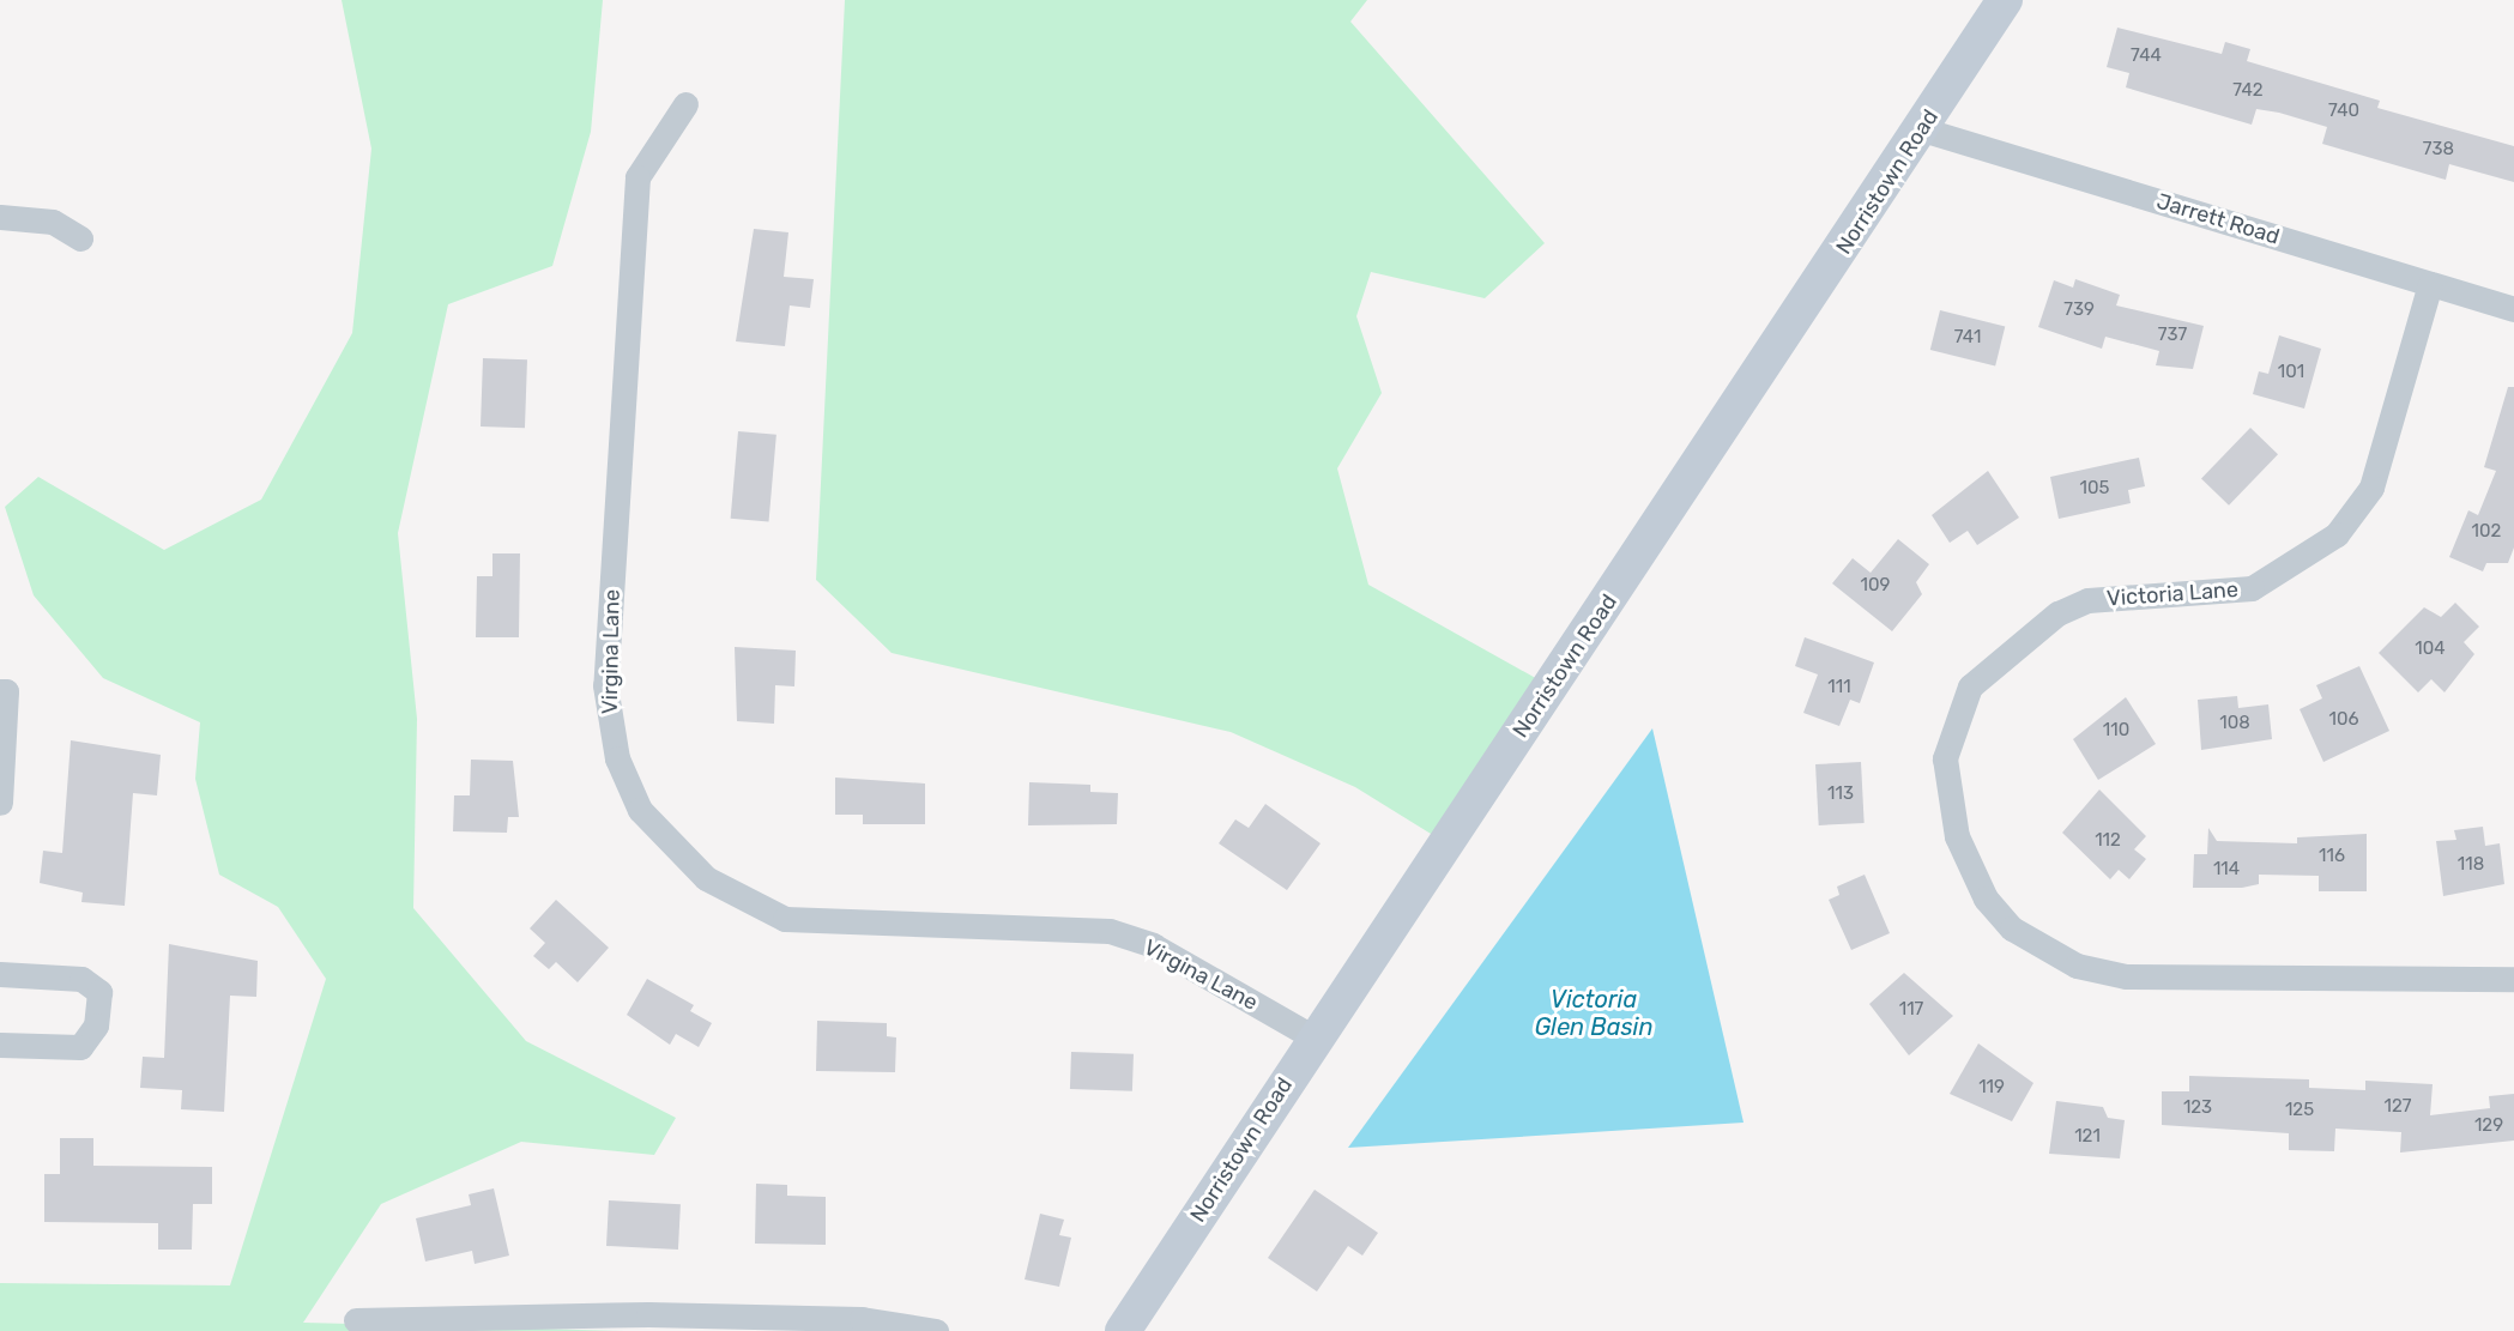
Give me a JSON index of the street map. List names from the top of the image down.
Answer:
{
  "streets": {
    "main road": ["Norristown Road"],
    "street": ["Jarrett Road", "Victoria Lane", "Virgina Lane"]
  },
  "crossings": [
    ["Norristown Road", "Jarrett Road"],
    ["Norristown Road", "Virgina Lane"],
    ["Jarrett Road", "Victoria Lane"]
  ],
  "water": ["Victoria Glen Basin"],
  "house_numbers": [
    "744",
    "742",
    "740",
    "738",
    "739",
    "737",
    "741",
    "101",
    "105",
    "102",
    "109",
    "104",
    "111",
    "106",
    "108",
    "110",
    "113",
    "112",
    "116",
    "118",
    "114",
    "117",
    "119",
    "127",
    "123",
    "125",
    "129",
    "121"
  ]
}
